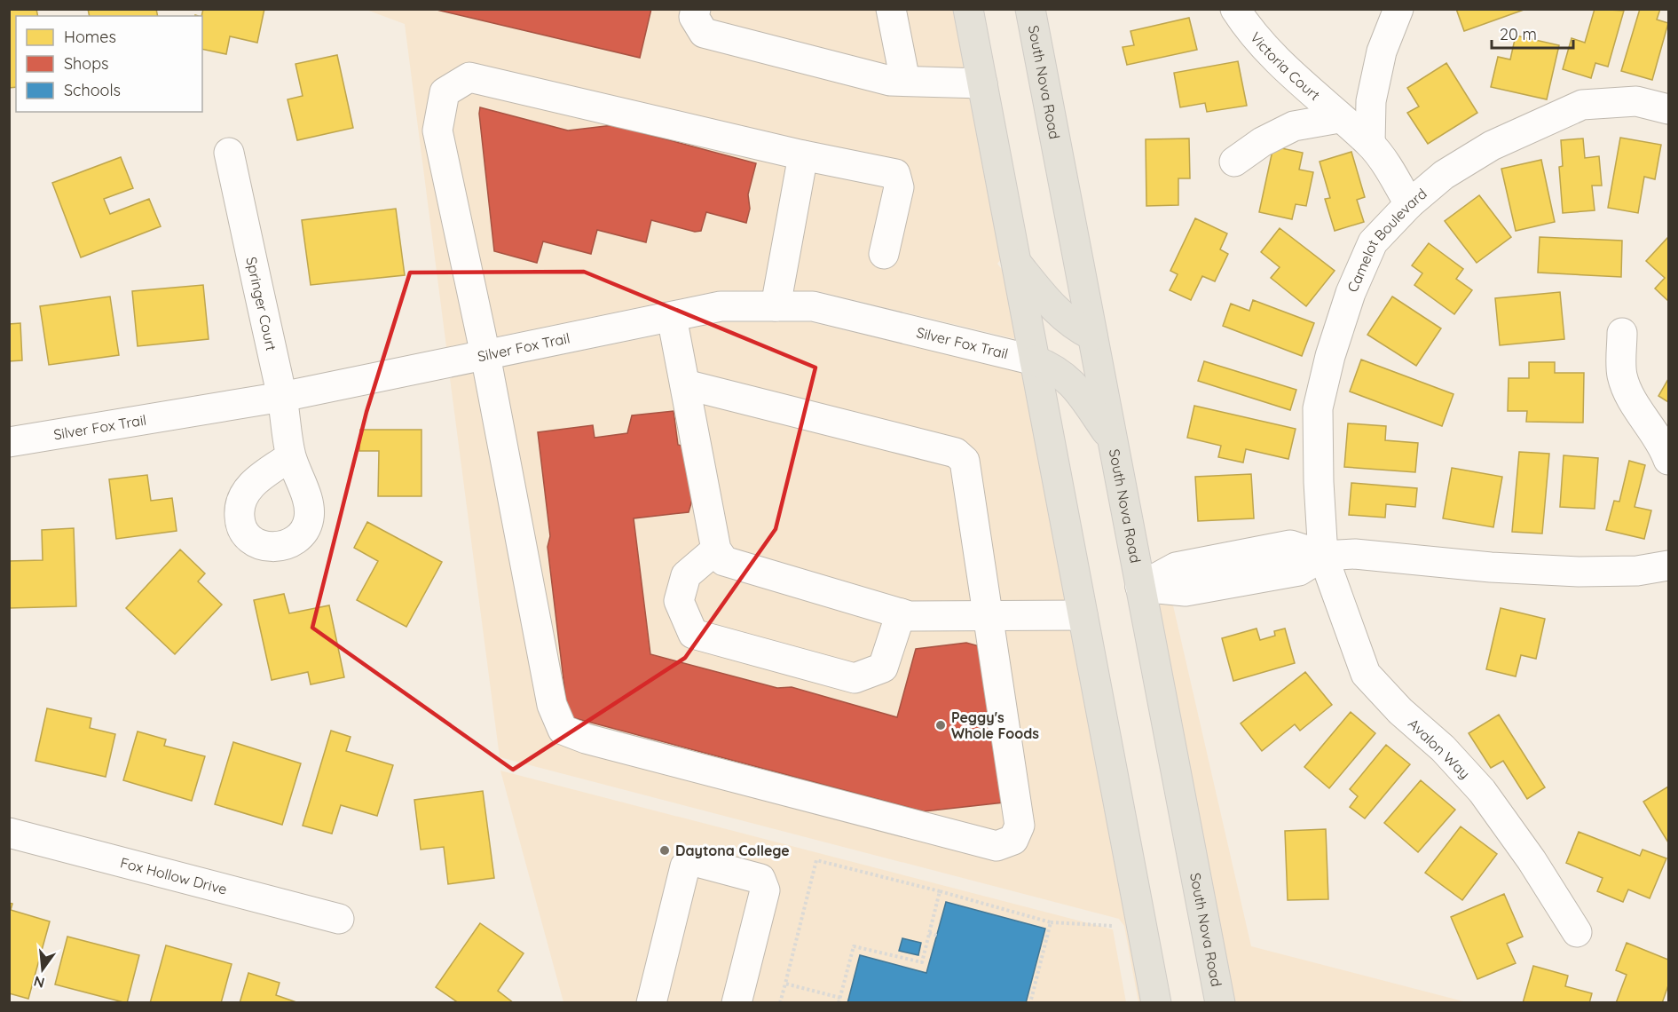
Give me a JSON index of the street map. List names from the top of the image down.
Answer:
{
  "streets": {
    "main road": ["South Nova Road"],
    "street": [
      "Victoria Court",
      "Camelot Boulevard",
      "Springer Court",
      "Silver Fox Trail",
      "Avalon Way",
      "Fox Hollow Drive"
    ]
  },
  "crossings": [
    ["Victoria Court", "Camelot Boulevard"],
    ["Camelot Boulevard", "Avalon Way"],
    ["Springer Court", "Silver Fox Trail"]
  ],
  "places": ["Peggy's Whole Foods", "Daytona College"],
  "legend": ["Homes", "Shops", "Schools"],
  "scale_bar": "20 m",
  "north": "bottom"
}
